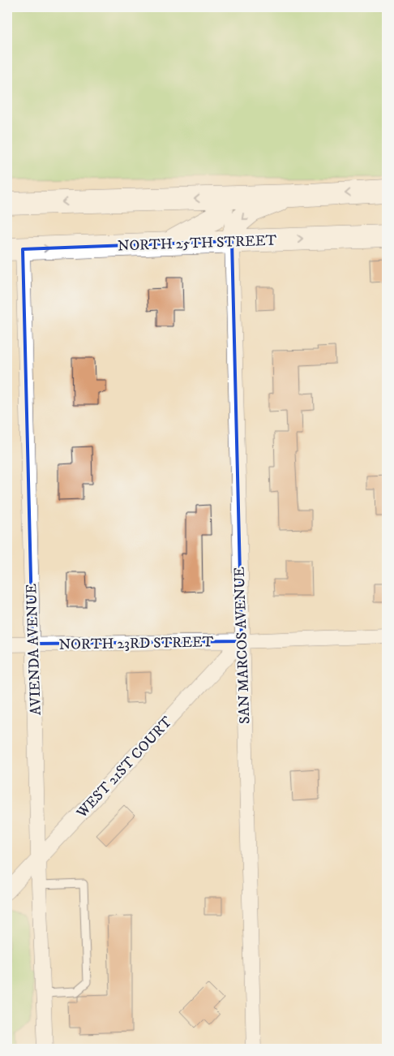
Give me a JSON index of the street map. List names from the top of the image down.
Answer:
{
  "streets": {
    "main road": ["NORTH 25TH STREET"],
    "street": [
      "NORTH 23RD STREET",
      "SAN MARCOS AVENUE",
      "AVIENDA AVENUE",
      "WEST 21ST COURT"
    ]
  },
  "crossings": [
    ["NORTH 25TH STREET", "SAN MARCOS AVENUE"],
    ["NORTH 25TH STREET", "AVIENDA AVENUE"],
    ["NORTH 23RD STREET", "SAN MARCOS AVENUE"],
    ["NORTH 23RD STREET", "AVIENDA AVENUE"],
    ["NORTH 23RD STREET", "WEST 21ST COURT"],
    ["SAN MARCOS AVENUE", "WEST 21ST COURT"],
    ["AVIENDA AVENUE", "WEST 21ST COURT"]
  ]
}
